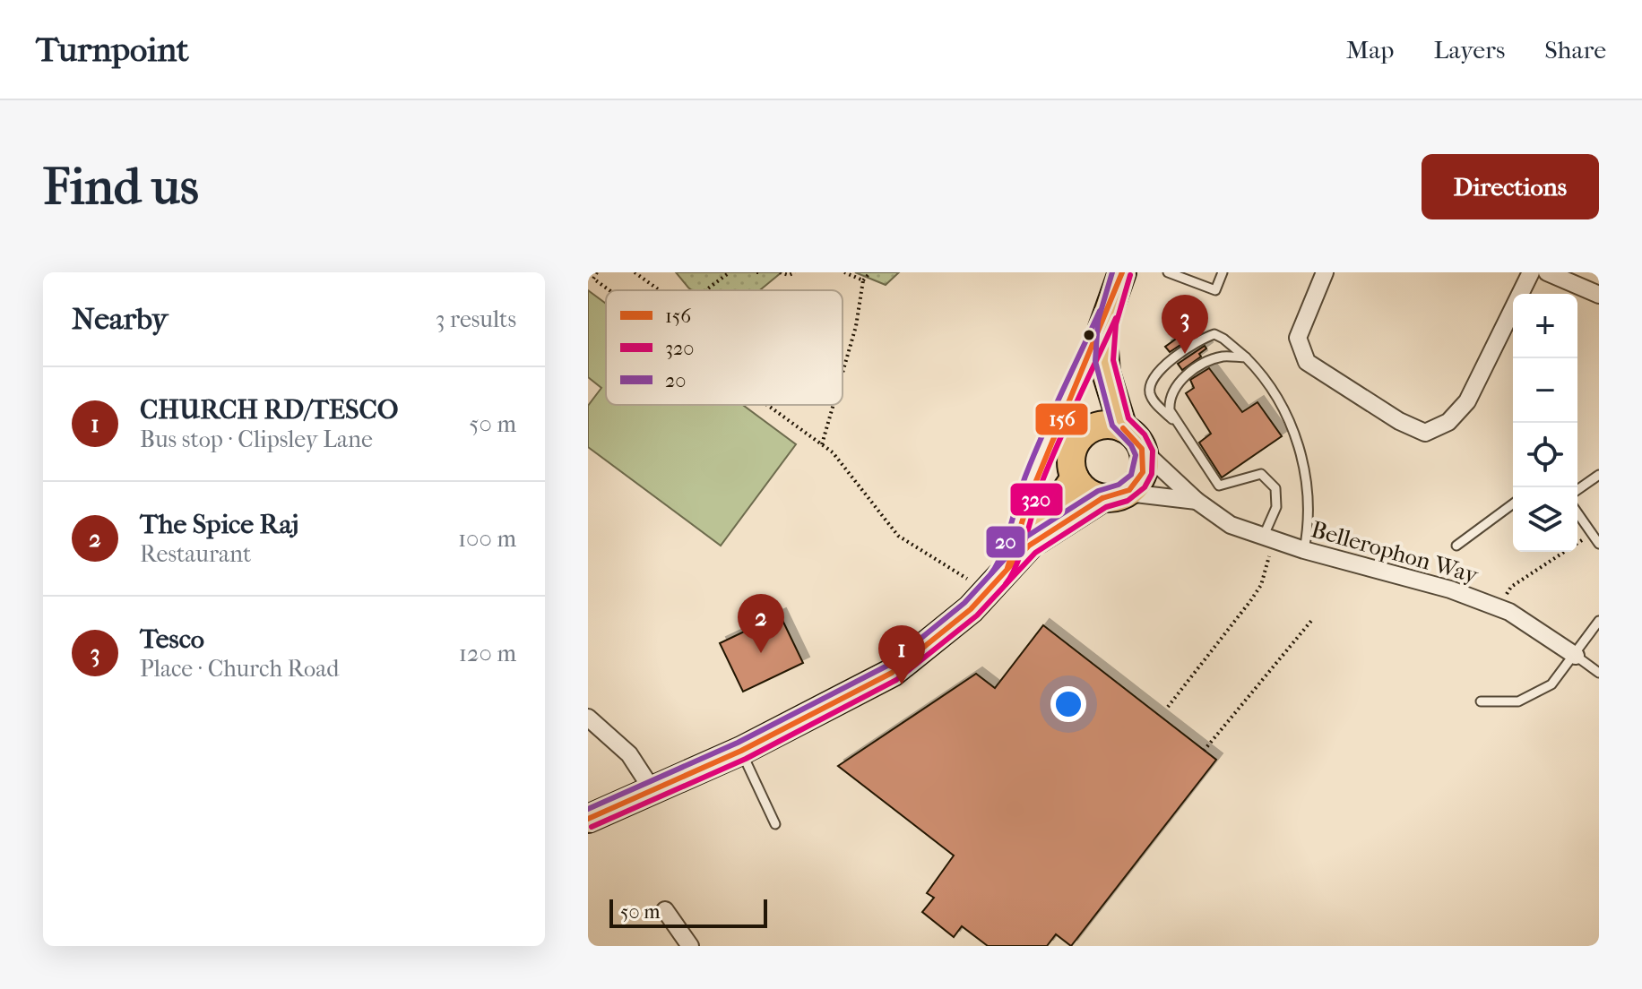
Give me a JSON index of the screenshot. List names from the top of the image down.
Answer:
{
  "streets": {
    "street": ["Bellerophon Way"]
  },
  "lines": ["transit line 156", "transit line 20", "transit line 320"],
  "legend": ["156", "320", "20"],
  "scale_bar": "50 m",
  "page": {
    "header": "Turnpoint",
    "nav": ["Map", "Layers", "Share"],
    "buttons": "Directions",
    "title": "Find us",
    "heading": ["Nearby", "3 results"],
    "map_buttons": ["+", "−"],
    "pins": ["3", "2", "1"],
    "list": [
      {
        "mark": "1",
        "name": "CHURCH RD/TESCO",
        "note": "Bus stop · Clipsley Lane",
        "value": "50 m"
      },
      {
        "mark": "2",
        "name": "The Spice Raj",
        "note": "Restaurant",
        "value": "100 m"
      },
      {
        "mark": "3",
        "name": "Tesco",
        "note": "Place · Church Road",
        "value": "120 m"
      }
    ],
    "scale": "50 m"
  }
}
